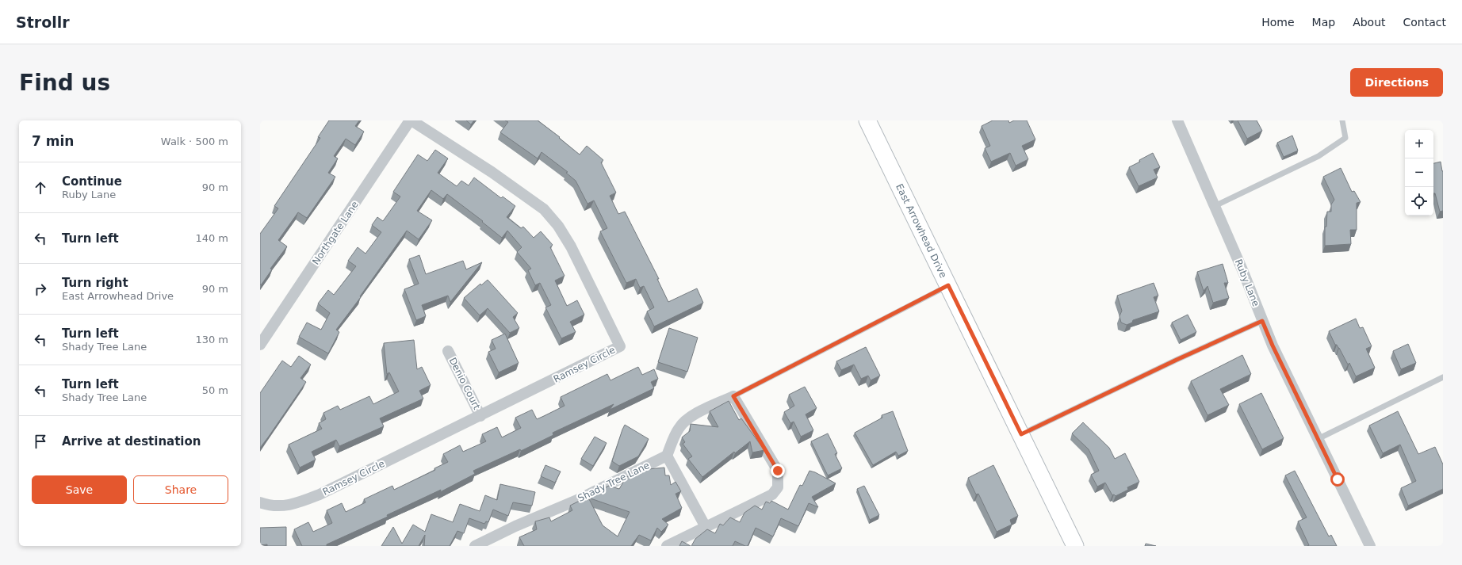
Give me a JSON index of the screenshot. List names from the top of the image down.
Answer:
{
  "streets": {
    "street": [
      "East Arrowhead Drive",
      "Northgate Lane",
      "Ruby Lane",
      "Ramsey Circle",
      "Denio Court",
      "Shady Tree Lane"
    ]
  },
  "crossings": [
    ["Northgate Lane", "Ramsey Circle"],
    ["Ramsey Circle", "Denio Court"]
  ],
  "page": {
    "header": "Strollr",
    "nav": [
      "Home",
      "Map",
      "About",
      "Contact"
    ],
    "buttons": [
      "Directions",
      ["Save", "Share"]
    ],
    "title": "Find us",
    "heading": ["7 min", "Walk · 500 m"],
    "map_buttons": ["+", "−"],
    "list": [
      ["Continue", "Ruby Lane", "90 m"],
      ["Turn left", "140 m"],
      ["Turn right", "East Arrowhead Drive", "90 m"],
      ["Turn left", "Shady Tree Lane", "130 m"],
      ["Turn left", "Shady Tree Lane", "50 m"],
      "Arrive at destination"
    ]
  }
}
